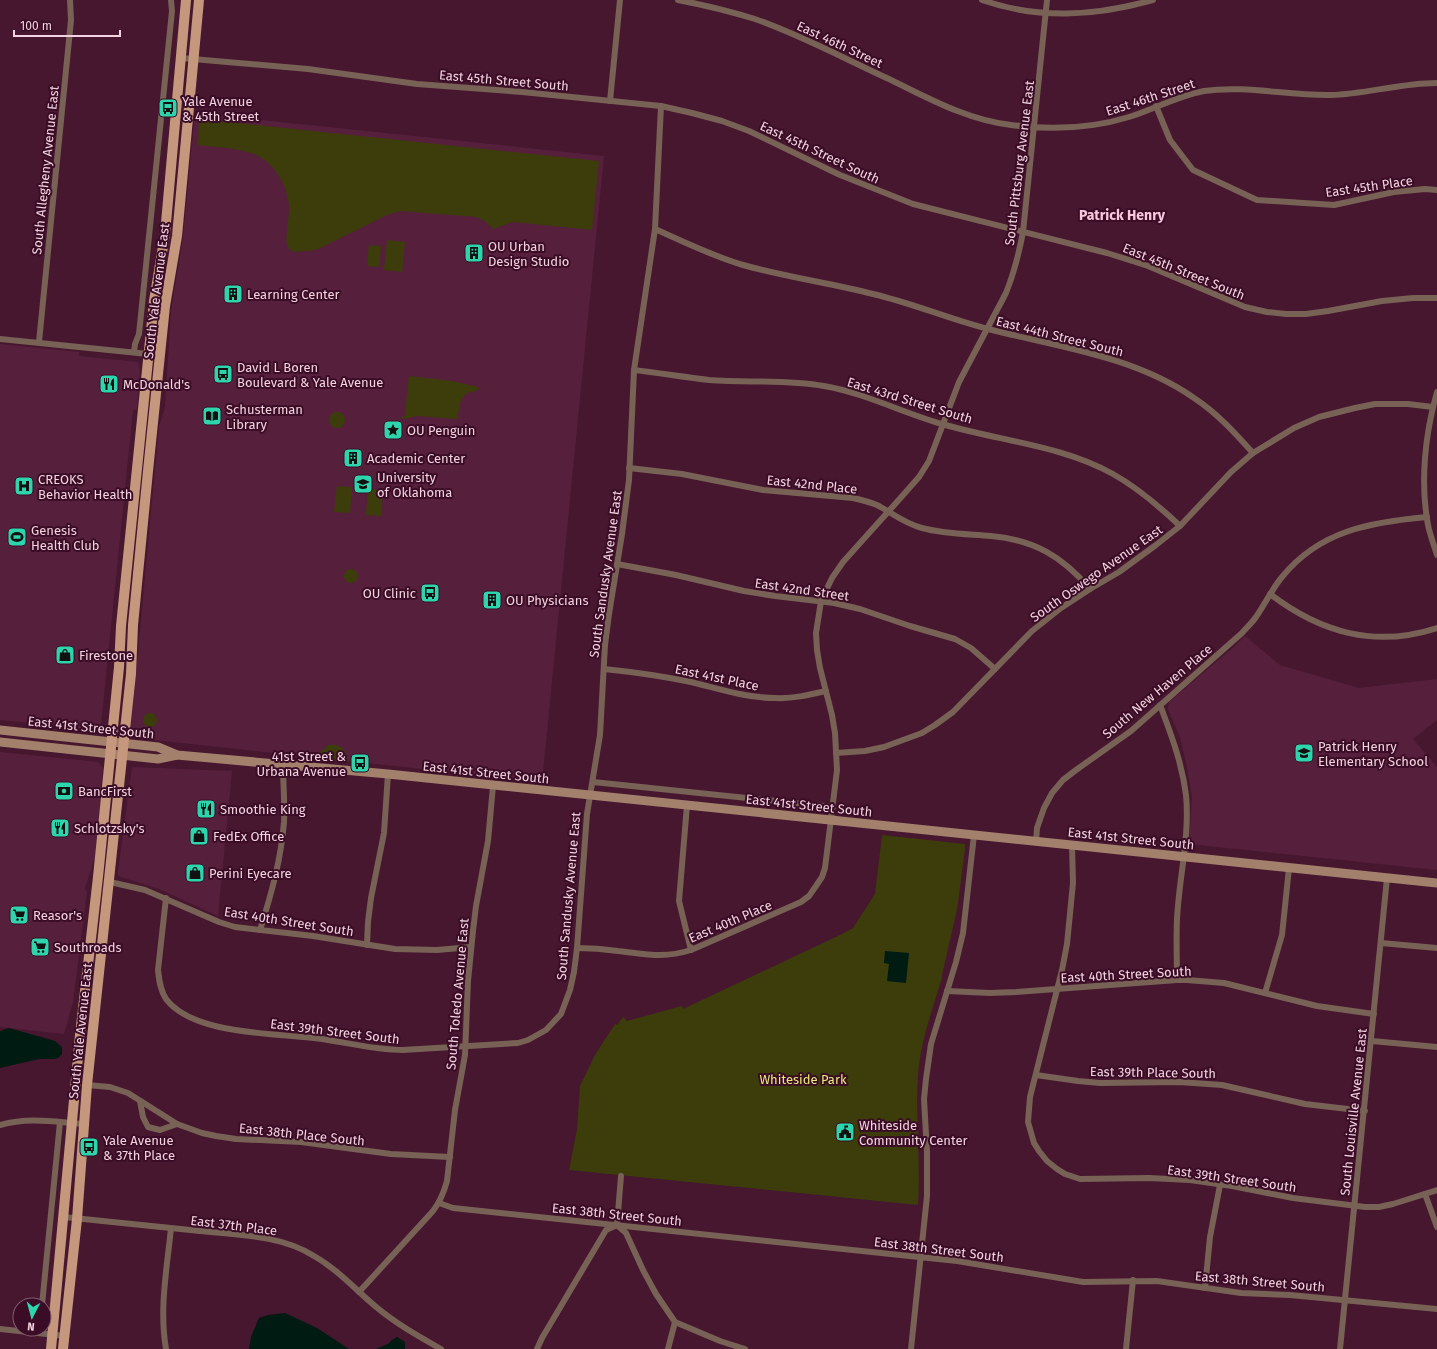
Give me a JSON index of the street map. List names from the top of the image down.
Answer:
{
  "streets": {
    "main road": ["South Yale Avenue East", "East 41st Street South"],
    "street": [
      "East 46th Street",
      "East 45th Street South",
      "South Pittsburg Avenue East",
      "South Allegheny Avenue East",
      "East 45th Place",
      "East 44th Street South",
      "East 43rd Street South",
      "East 42nd Place",
      "South Oswego Avenue East",
      "South Sandusky Avenue East",
      "East 42nd Street",
      "East 41st Place",
      "South New Haven Place",
      "East 40th Street South",
      "East 40th Place",
      "South Toledo Avenue East",
      "East 39th Street South",
      "East 39th Place South",
      "South Louisville Avenue East",
      "East 38th Place South",
      "East 38th Street South",
      "East 37th Place"
    ]
  },
  "crossings": [
    ["East 46th Street", "South Pittsburg Avenue East"],
    ["East 46th Street", "East 45th Place"],
    ["East 45th Street South", "South Pittsburg Avenue East"],
    ["East 45th Street South", "South Yale Avenue East"],
    ["East 45th Street South", "South Sandusky Avenue East"],
    ["South Pittsburg Avenue East", "East 44th Street South"],
    ["South Pittsburg Avenue East", "East 43rd Street South"],
    ["South Pittsburg Avenue East", "East 42nd Place"],
    ["South Pittsburg Avenue East", "South Oswego Avenue East"],
    ["South Pittsburg Avenue East", "East 42nd Street"],
    ["South Pittsburg Avenue East", "East 41st Place"],
    ["South Pittsburg Avenue East", "East 41st Street South"],
    ["South Pittsburg Avenue East", "East 40th Place"],
    ["South Yale Avenue East", "East 41st Street South"],
    ["South Yale Avenue East", "East 40th Street South"],
    ["South Yale Avenue East", "East 38th Place South"],
    ["South Yale Avenue East", "East 37th Place"],
    ["East 44th Street South", "South Oswego Avenue East"],
    ["East 44th Street South", "South Sandusky Avenue East"],
    ["East 43rd Street South", "South Oswego Avenue East"],
    ["East 43rd Street South", "South Sandusky Avenue East"],
    ["East 42nd Place", "South Oswego Avenue East"],
    ["East 42nd Place", "South Sandusky Avenue East"],
    ["South Oswego Avenue East", "East 42nd Street"],
    ["South Sandusky Avenue East", "East 42nd Street"],
    ["South Sandusky Avenue East", "East 41st Place"],
    ["South Sandusky Avenue East", "East 41st Street South"],
    ["South Sandusky Avenue East", "East 40th Place"],
    ["South Sandusky Avenue East", "East 39th Street South"],
    ["South New Haven Place", "East 41st Street South"],
    ["East 41st Street South", "East 40th Place"],
    ["East 41st Street South", "South Toledo Avenue East"],
    ["East 41st Street South", "South Louisville Avenue East"],
    ["East 40th Street South", "South Toledo Avenue East"],
    ["East 40th Street South", "East 39th Street South"],
    ["East 40th Street South", "South Louisville Avenue East"],
    ["South Toledo Avenue East", "East 39th Street South"],
    ["South Toledo Avenue East", "East 38th Place South"],
    ["South Toledo Avenue East", "East 38th Street South"],
    ["East 39th Street South", "East 39th Place South"],
    ["East 39th Street South", "South Louisville Avenue East"],
    ["East 39th Place South", "South Louisville Avenue East"],
    ["South Louisville Avenue East", "East 38th Street South"]
  ],
  "districts": ["Patrick Henry"],
  "parks": ["Whiteside Park"],
  "places": {
    "bus stop": [
      "Yale Avenue & 45th Street",
      "David L Boren Boulevard & Yale Avenue",
      "OU Clinic",
      "41st Street & Urbana Avenue",
      "Yale Avenue & 37th Place"
    ],
    "building": [
      "OU Urban Design Studio",
      "Learning Center",
      "Academic Center",
      "OU Physicians"
    ],
    "restaurant": ["McDonald's", "Smoothie King", "Schlotzsky's"],
    "library": ["Schusterman Library"],
    "place": ["OU Penguin"],
    "school or university": ["University of Oklahoma", "Patrick Henry Elementary School"],
    "hospital": ["CREOKS Behavior Health"],
    "sports": ["Genesis Health Club"],
    "shop": ["Firestone", "FedEx Office", "Perini Eyecare"],
    "bank": ["BancFirst"],
    "supermarket": ["Reasor's", "Southroads"],
    "public building": ["Whiteside Community Center"]
  },
  "scale_bar": "100 m",
  "north": "bottom"
}
